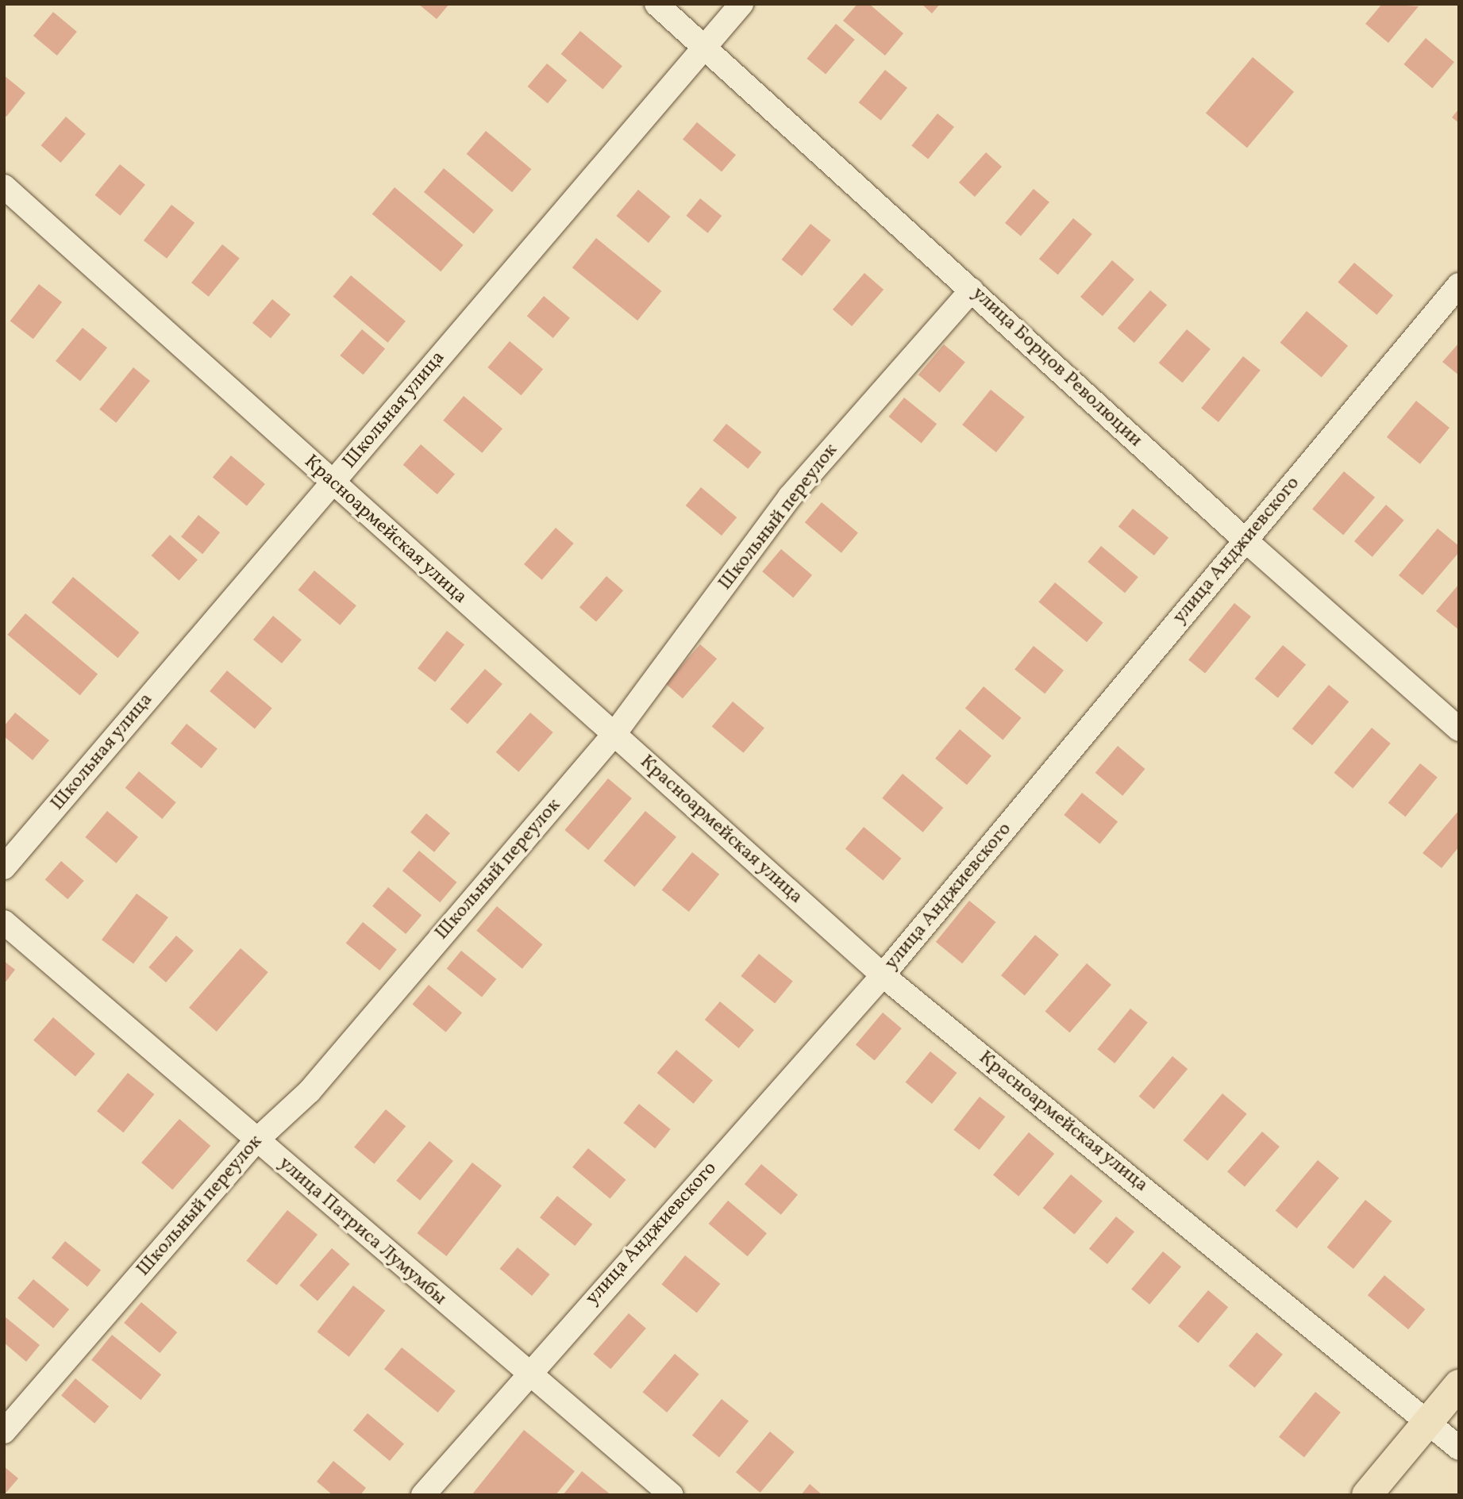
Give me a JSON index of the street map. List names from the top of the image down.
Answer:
{
  "streets": {
    "street": [
      "улица Борцов Революции",
      "Школьная улица",
      "Школьный переулок",
      "Красноармейская улица",
      "улица Анджиевского",
      "улица Патриса Лумумбы"
    ]
  },
  "crossings": [
    ["улица Борцов Революции", "Школьная улица"],
    ["улица Борцов Революции", "Школьный переулок"],
    ["улица Борцов Революции", "улица Анджиевского"],
    ["Школьная улица", "Красноармейская улица"],
    ["Школьный переулок", "Красноармейская улица"],
    ["Школьный переулок", "улица Патриса Лумумбы"],
    ["Красноармейская улица", "улица Анджиевского"],
    ["улица Анджиевского", "улица Патриса Лумумбы"]
  ]
}
